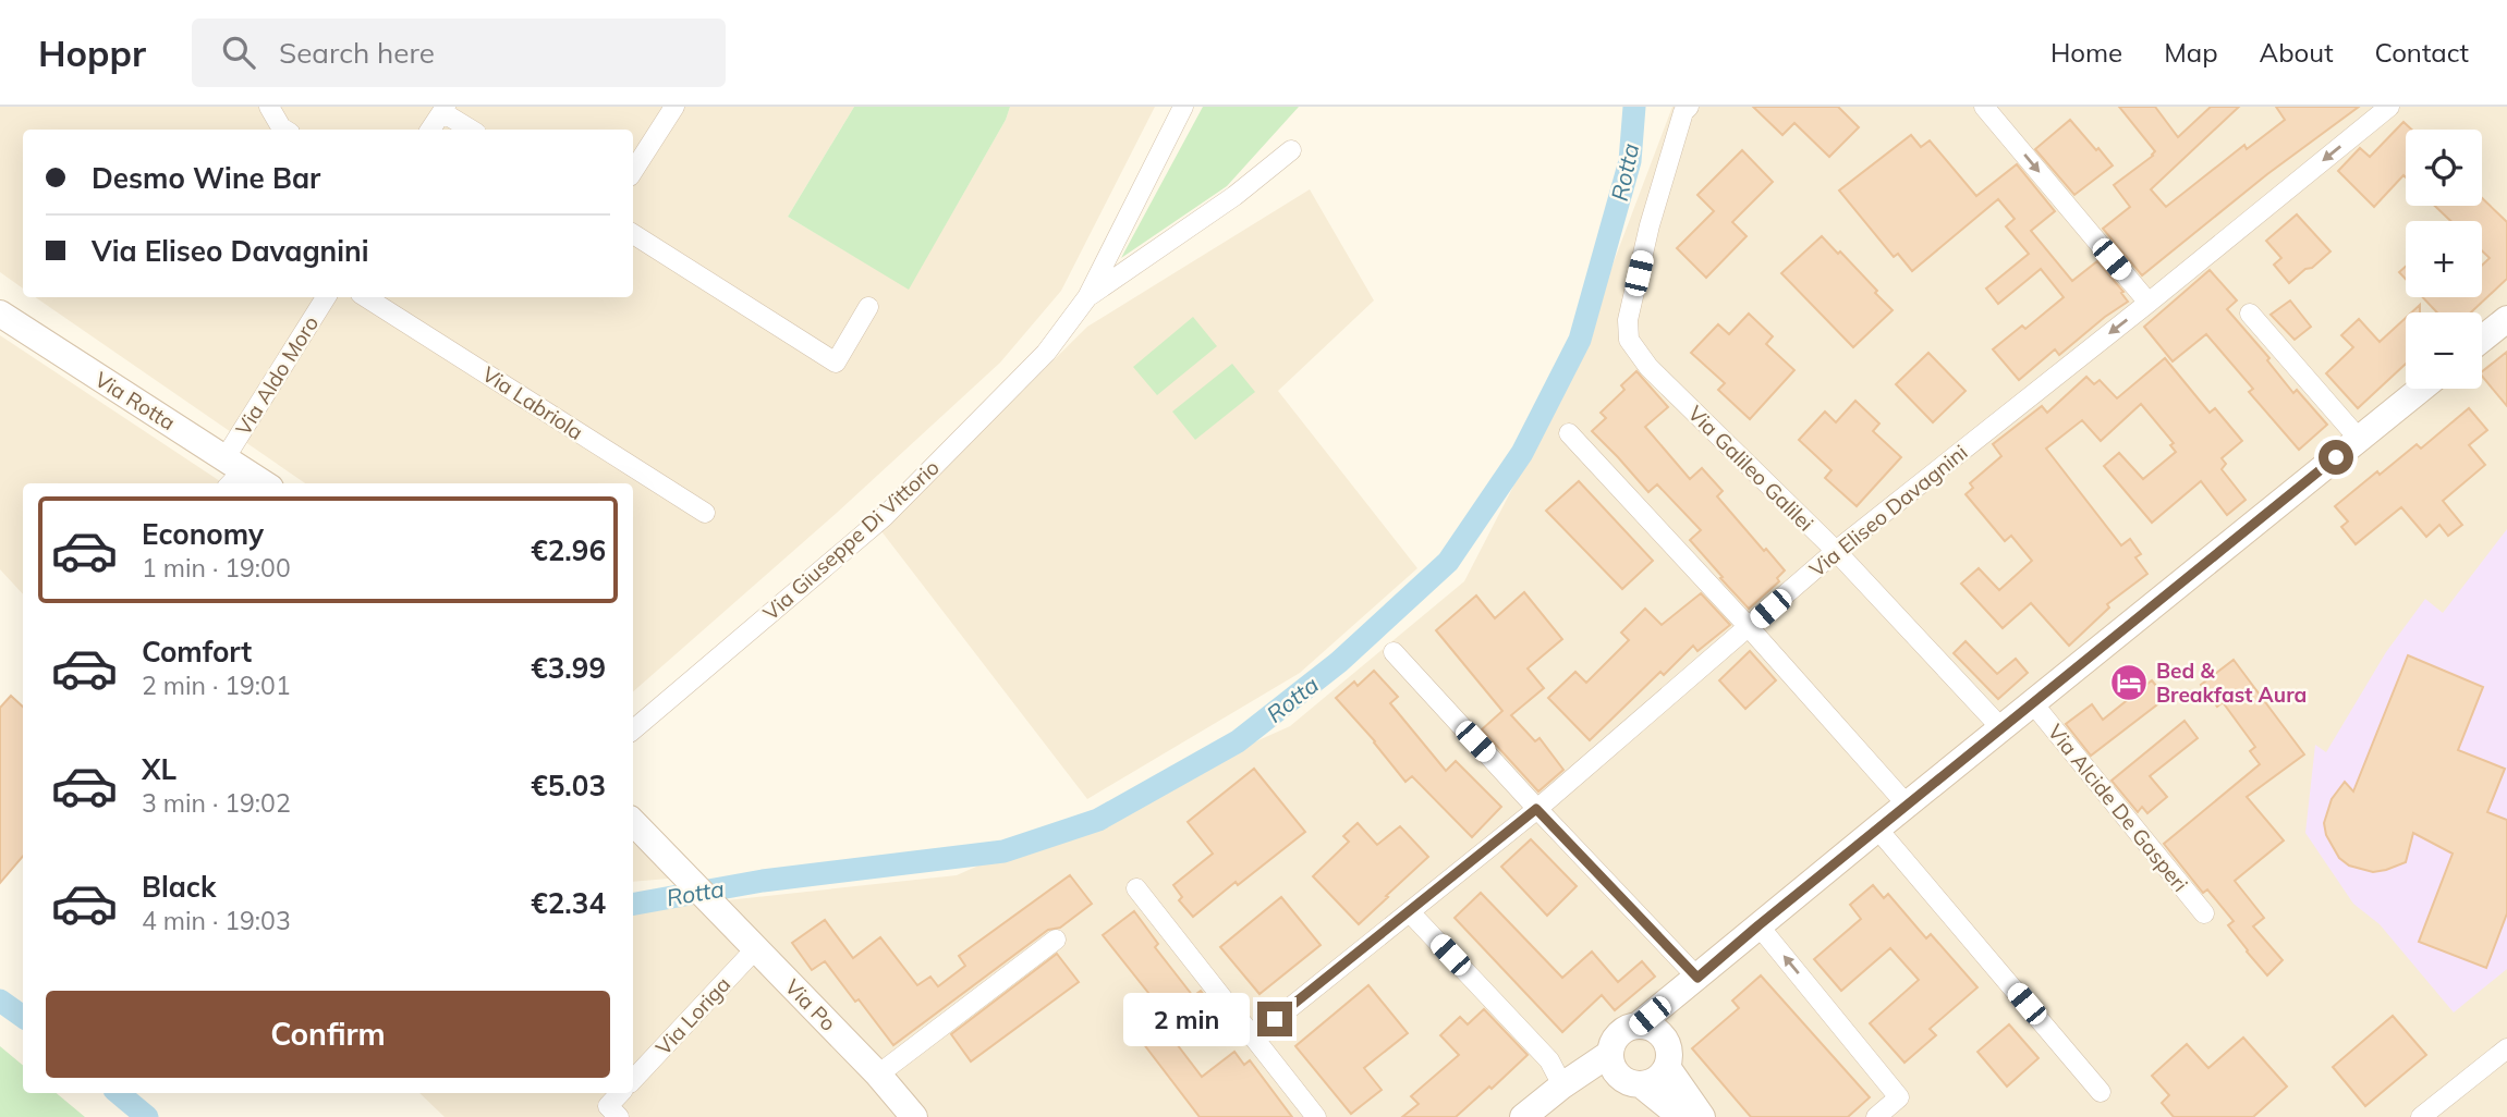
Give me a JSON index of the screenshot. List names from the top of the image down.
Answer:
{
  "streets": {
    "street": [
      "Via Aldo Moro",
      "Via Rotta",
      "Via Labriola",
      "Via Galileo Galilei",
      "Via Eliseo Davagnini",
      "Via Giuseppe Di Vittorio",
      "Via Alcide De Gasperi",
      "Via Po",
      "Via Loriga"
    ]
  },
  "crossings": [
    ["Via Aldo Moro", "Via Rotta"],
    ["Via Galileo Galilei", "Via Eliseo Davagnini"],
    ["Via Po", "Via Loriga"]
  ],
  "one_way": ["Via Eliseo Davagnini"],
  "water": ["Rotta"],
  "places": {
    "hotel": ["Bed & Breakfast Aura"]
  },
  "page": {
    "header": "Hoppr",
    "search": "Search here",
    "nav": [
      "Home",
      "Map",
      "About",
      "Contact"
    ],
    "map_buttons": ["+", "−"],
    "banner": ["Desmo Wine Bar", "Via Eliseo Davagnini"],
    "list": [
      {
        "name": "Economy",
        "note": "1 min · 19:00",
        "value": "€2.96"
      },
      {
        "name": "Comfort",
        "note": "2 min · 19:01",
        "value": "€3.99"
      },
      {
        "name": "XL",
        "note": "3 min · 19:02",
        "value": "€5.03"
      },
      {
        "name": "Black",
        "note": "4 min · 19:03",
        "value": "€2.34"
      }
    ],
    "buttons": "Confirm",
    "bubble": "2 min"
  }
}
